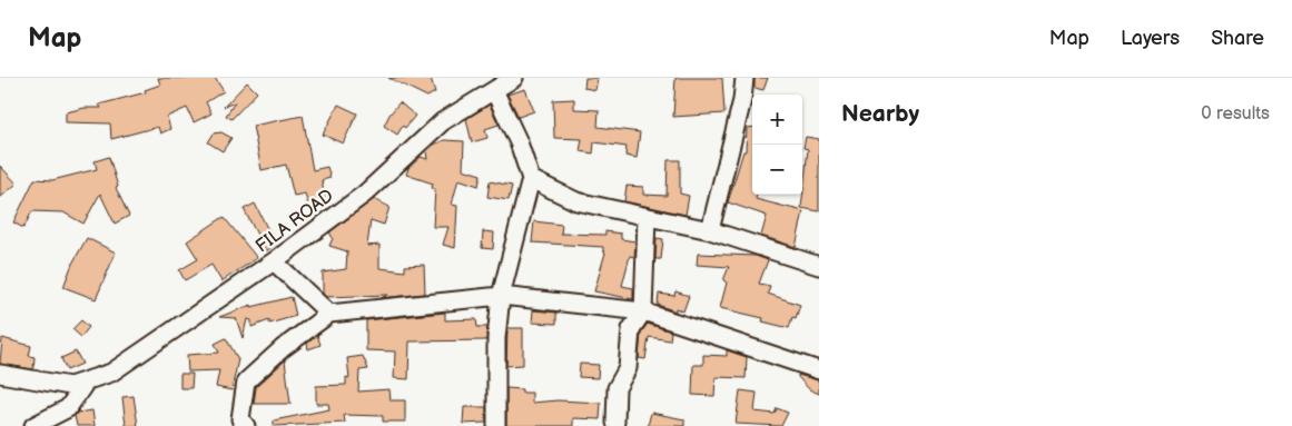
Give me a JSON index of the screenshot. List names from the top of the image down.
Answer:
{
  "streets": {
    "street": ["FILA ROAD"]
  },
  "page": {
    "header": "Map",
    "nav": ["Map", "Layers", "Share"],
    "heading": ["Nearby", "0 results"],
    "map_buttons": ["+", "−"]
  }
}
